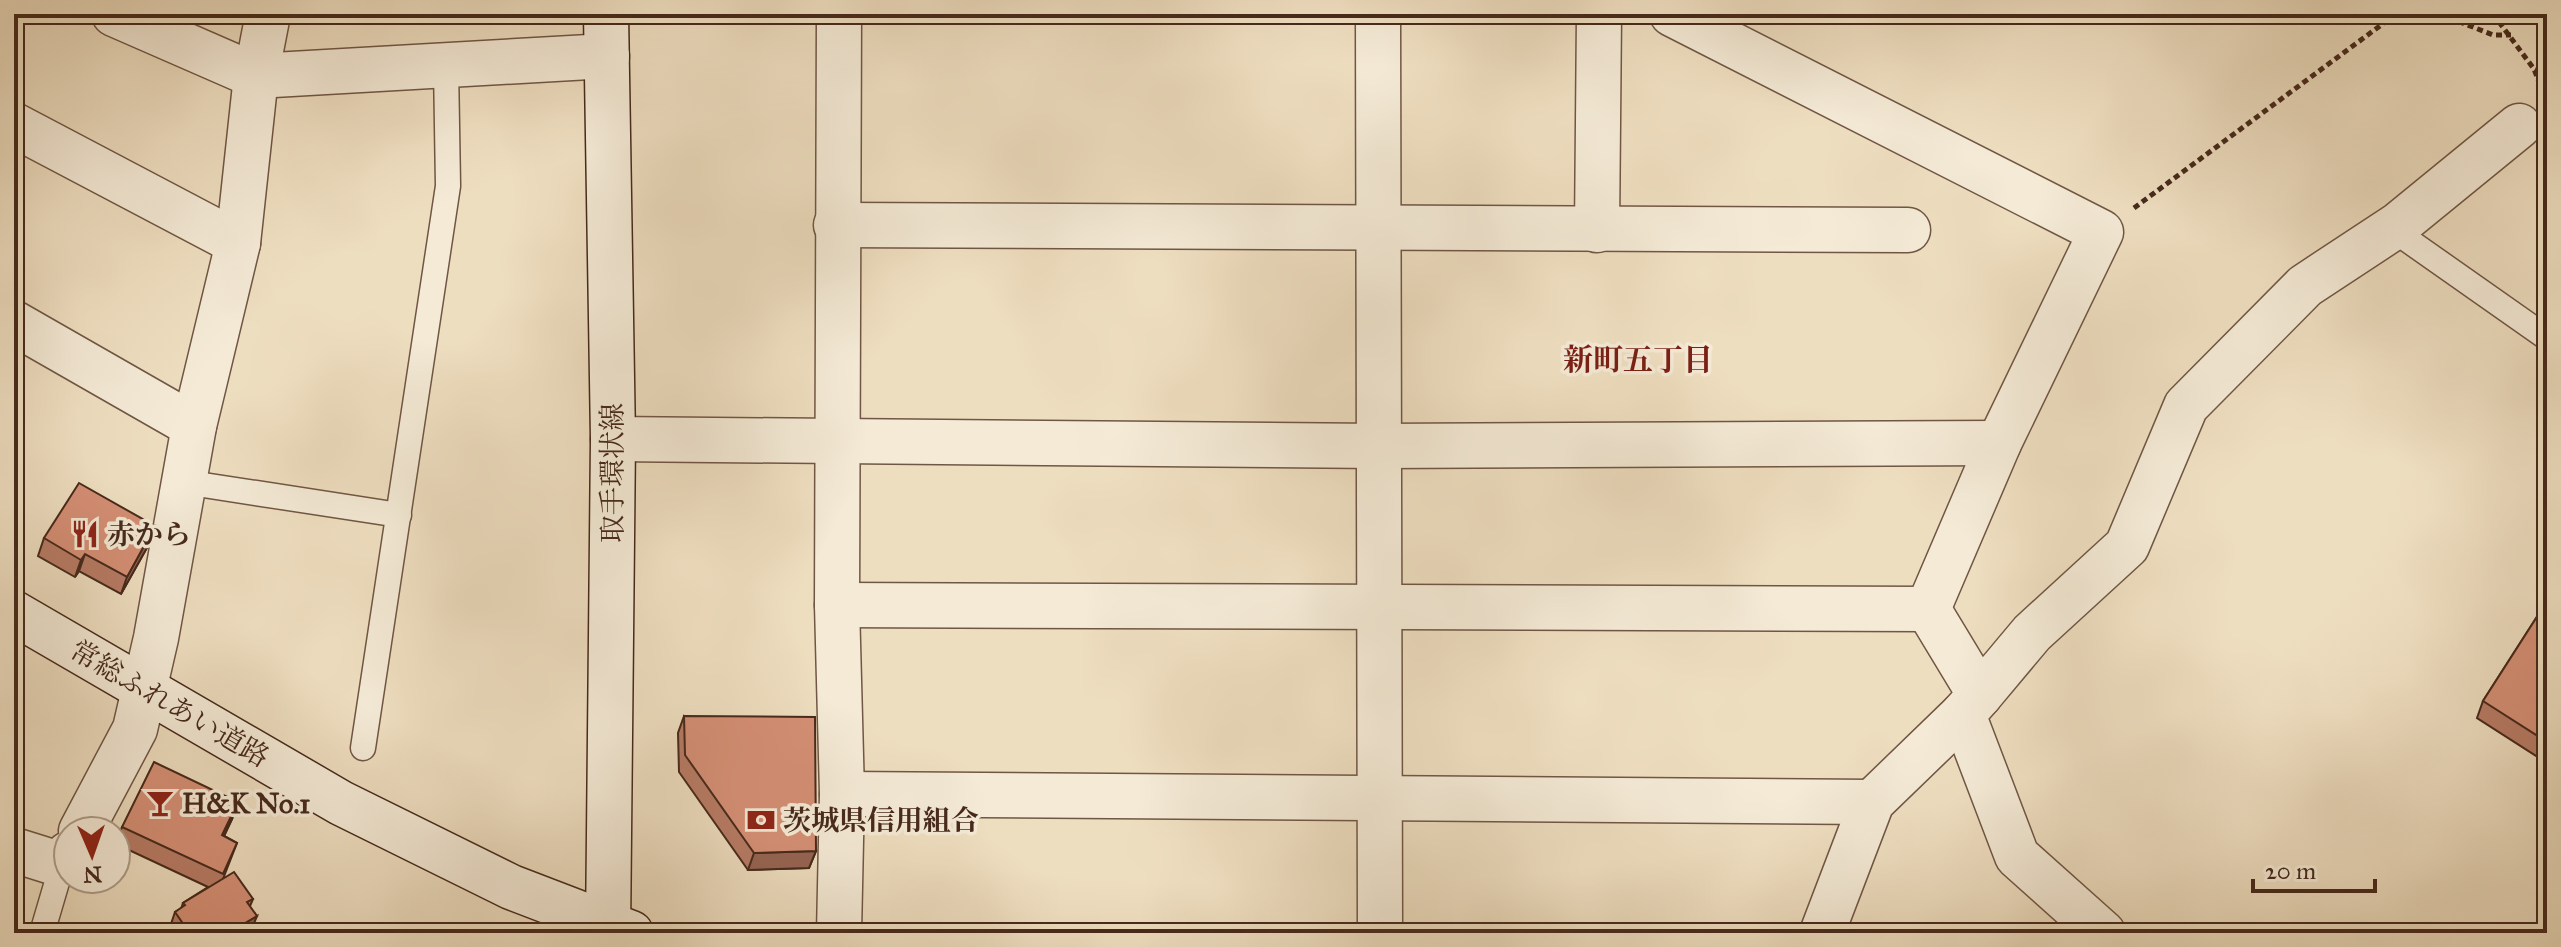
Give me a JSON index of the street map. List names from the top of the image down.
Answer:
{
  "streets": {
    "street": ["取手環状線", "常総ふれあい道路"]
  },
  "crossings": [
    ["取手環状線", "常総ふれあい道路"]
  ],
  "districts": ["新町五丁目"],
  "places": {
    "restaurant": ["赤から"],
    "bar": ["H&K No.1"],
    "bank": ["茨城県信用組合"]
  },
  "scale_bar": "20 m",
  "north": "bottom"
}
